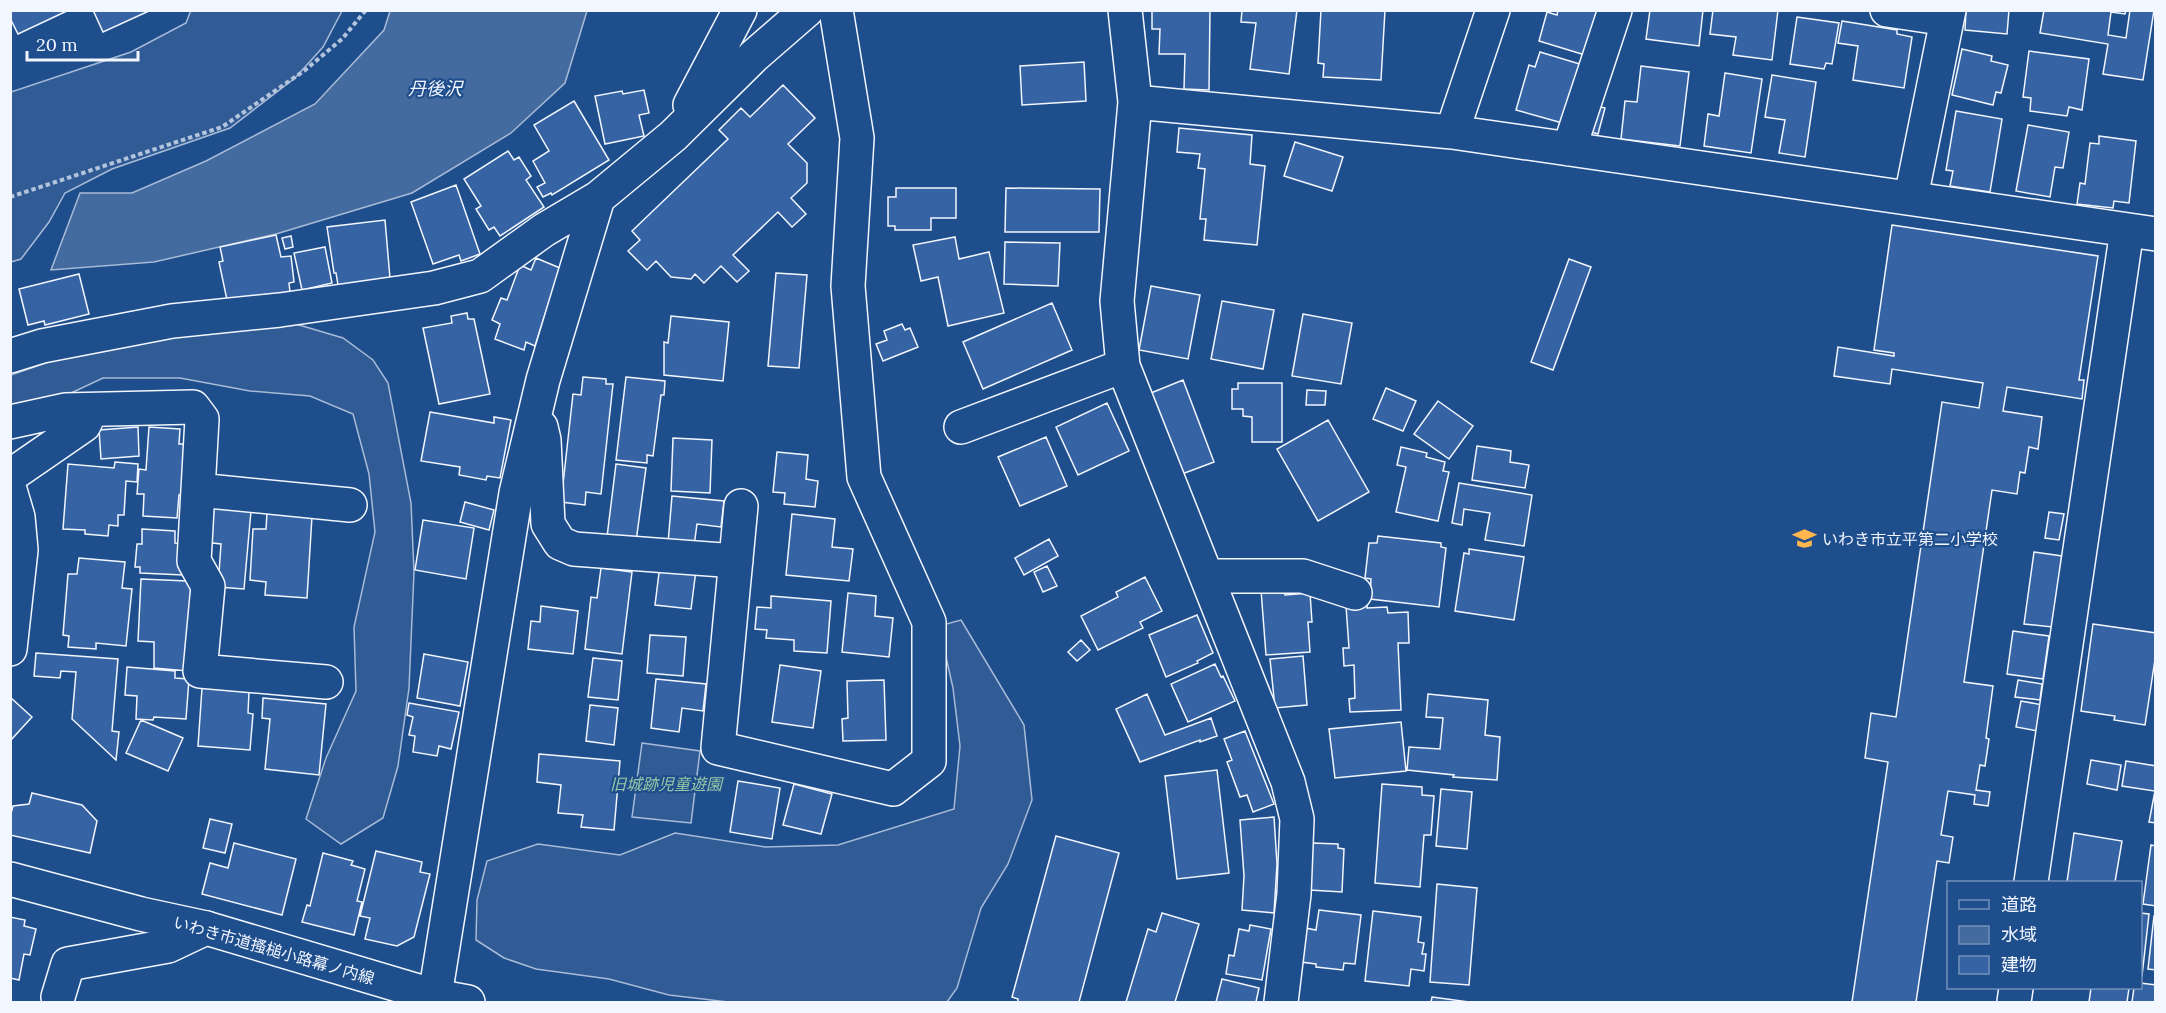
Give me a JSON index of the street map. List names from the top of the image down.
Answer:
{
  "streets": {
    "street": ["いわき市道搔槌小路幕ノ内線"]
  },
  "water": ["丹後沢"],
  "parks": ["旧城跡児童遊園"],
  "places": {
    "school or university": ["いわき市立平第二小学校"]
  },
  "legend": ["道路", "水域", "建物"],
  "scale_bar": "20 m"
}
